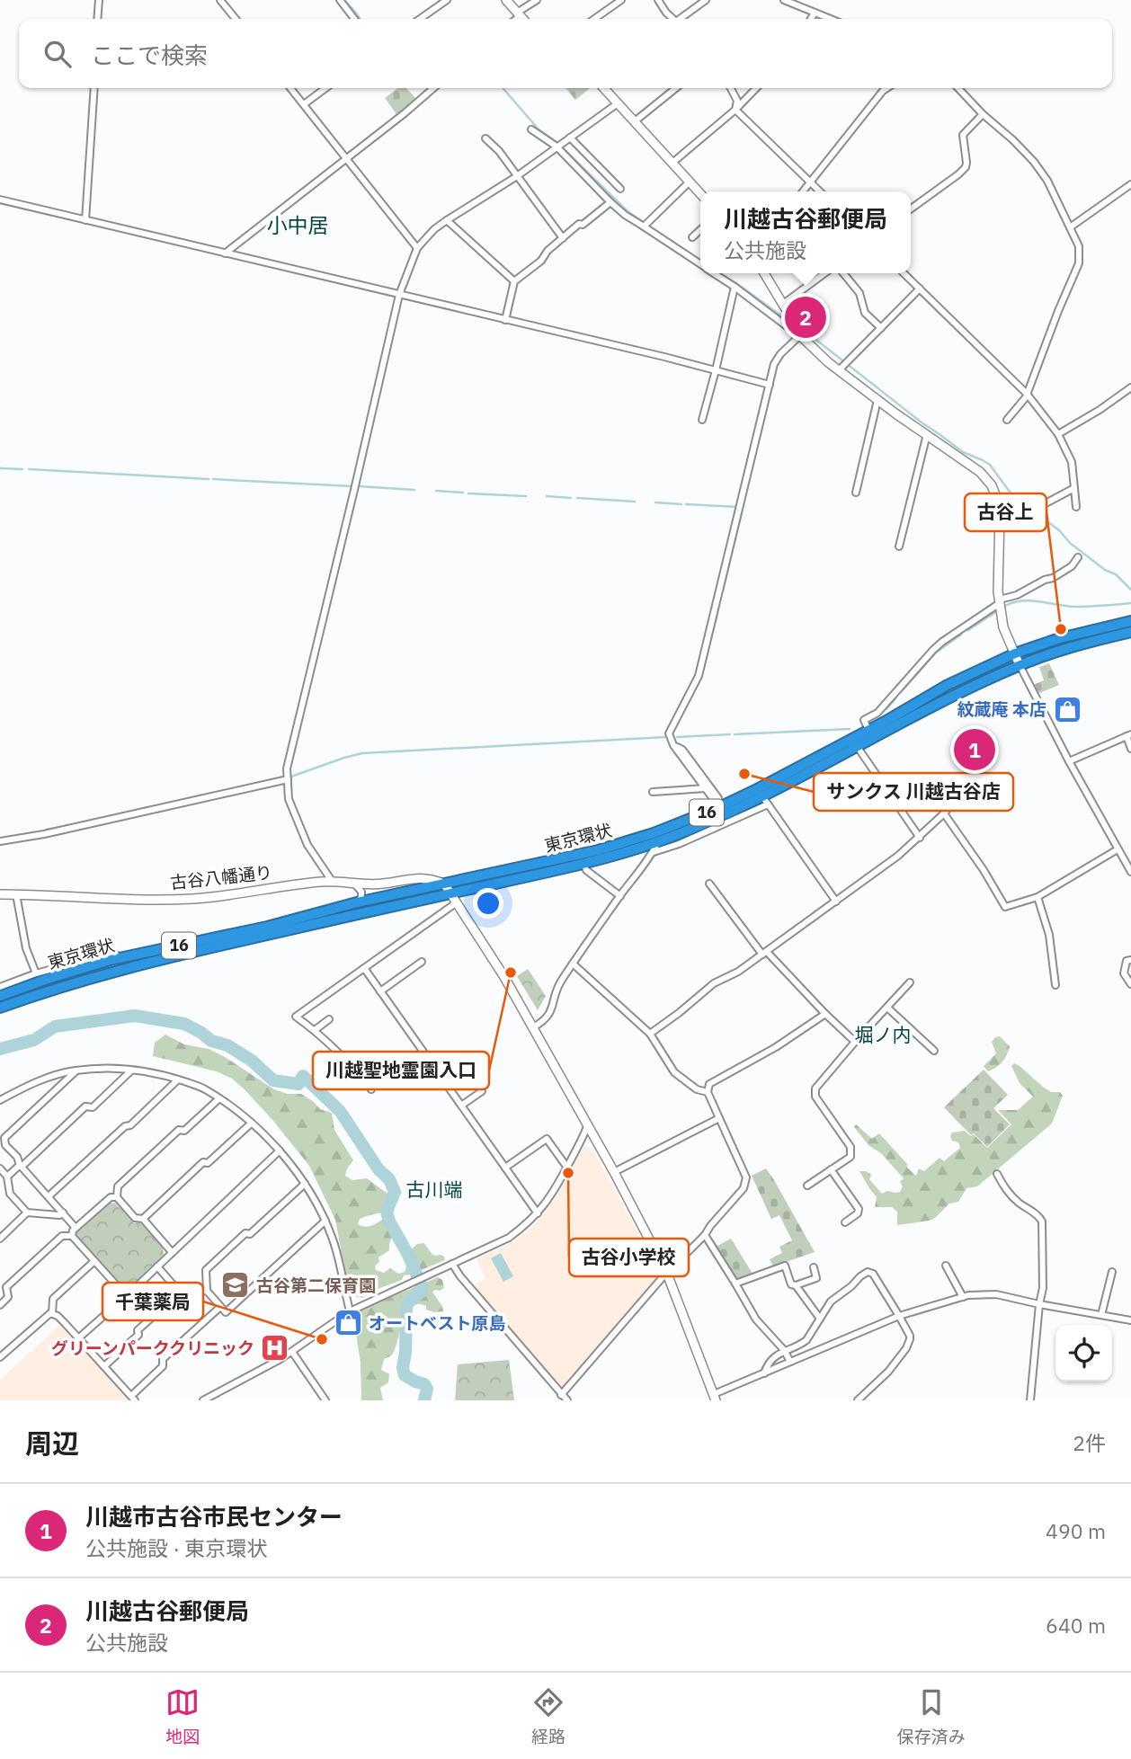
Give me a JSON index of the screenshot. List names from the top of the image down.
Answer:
{
  "streets": {
    "highway": ["16", "東京環状"],
    "street": ["古谷八幡通り"]
  },
  "crossings": [
    ["東京環状", "古谷八幡通り"]
  ],
  "districts": ["小中居", "堀ノ内", "古川端"],
  "places": {
    "other": [
      "古谷上",
      "サンクス 川越古谷店",
      "川越聖地霊園入口",
      "古谷小学校",
      "千葉薬局"
    ],
    "shop": ["紋蔵庵 本店", "オートベスト原島"],
    "school or university": ["古谷第二保育園"],
    "hospital": ["グリーンパーククリニック"]
  },
  "page": {
    "search": "ここで検索",
    "popup": ["川越古谷郵便局", "公共施設"],
    "pins": ["2", "1"],
    "heading": ["周辺", "2件"],
    "list": [
      {
        "mark": "1",
        "name": "川越市古谷市民センター",
        "note": "公共施設 · 東京環状",
        "value": "490 m"
      },
      {
        "mark": "2",
        "name": "川越古谷郵便局",
        "note": "公共施設",
        "value": "640 m"
      }
    ],
    "nav": ["地図", "経路", "保存済み"]
  }
}
